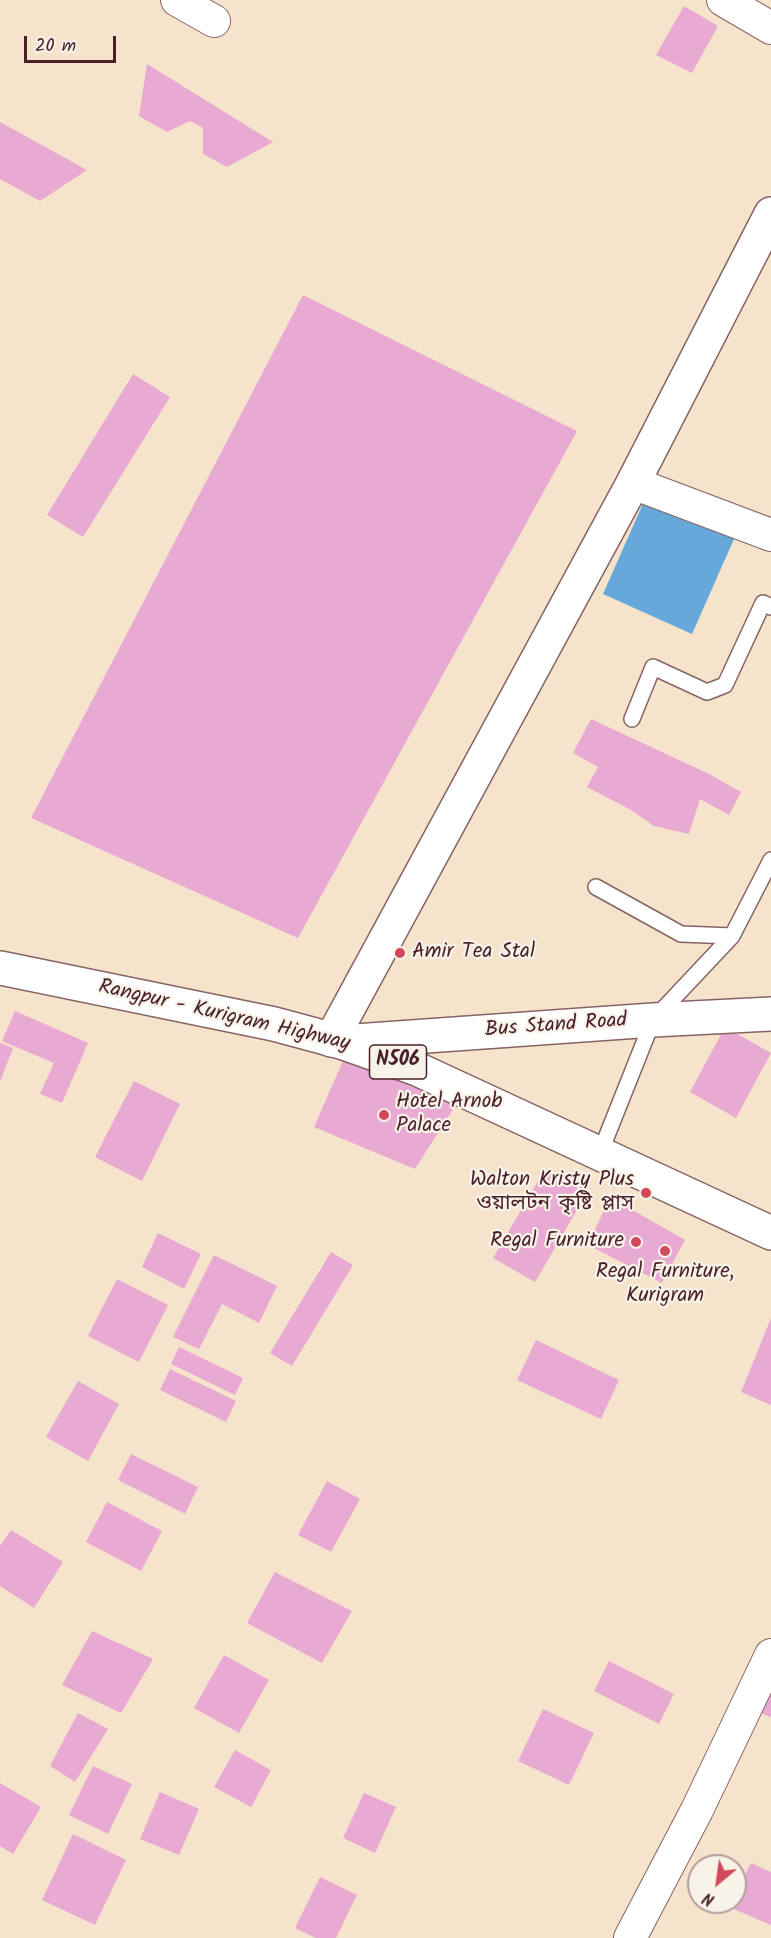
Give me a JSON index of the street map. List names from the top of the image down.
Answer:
{
  "streets": {
    "main road": ["Rangpur - Kurigram Highway", "Bus Stand Road", "N506"]
  },
  "crossings": [
    ["Rangpur - Kurigram Highway", "Bus Stand Road"]
  ],
  "places": [
    "Amir Tea Stal",
    "Hotel Arnob Palace",
    "Walton Kristy Plus ওয়ালটন কৃষ্টি প্লাস",
    "Regal Furniture",
    "Regal Furniture, Kurigram"
  ],
  "scale_bar": "20 m",
  "north": "bottom left"
}
